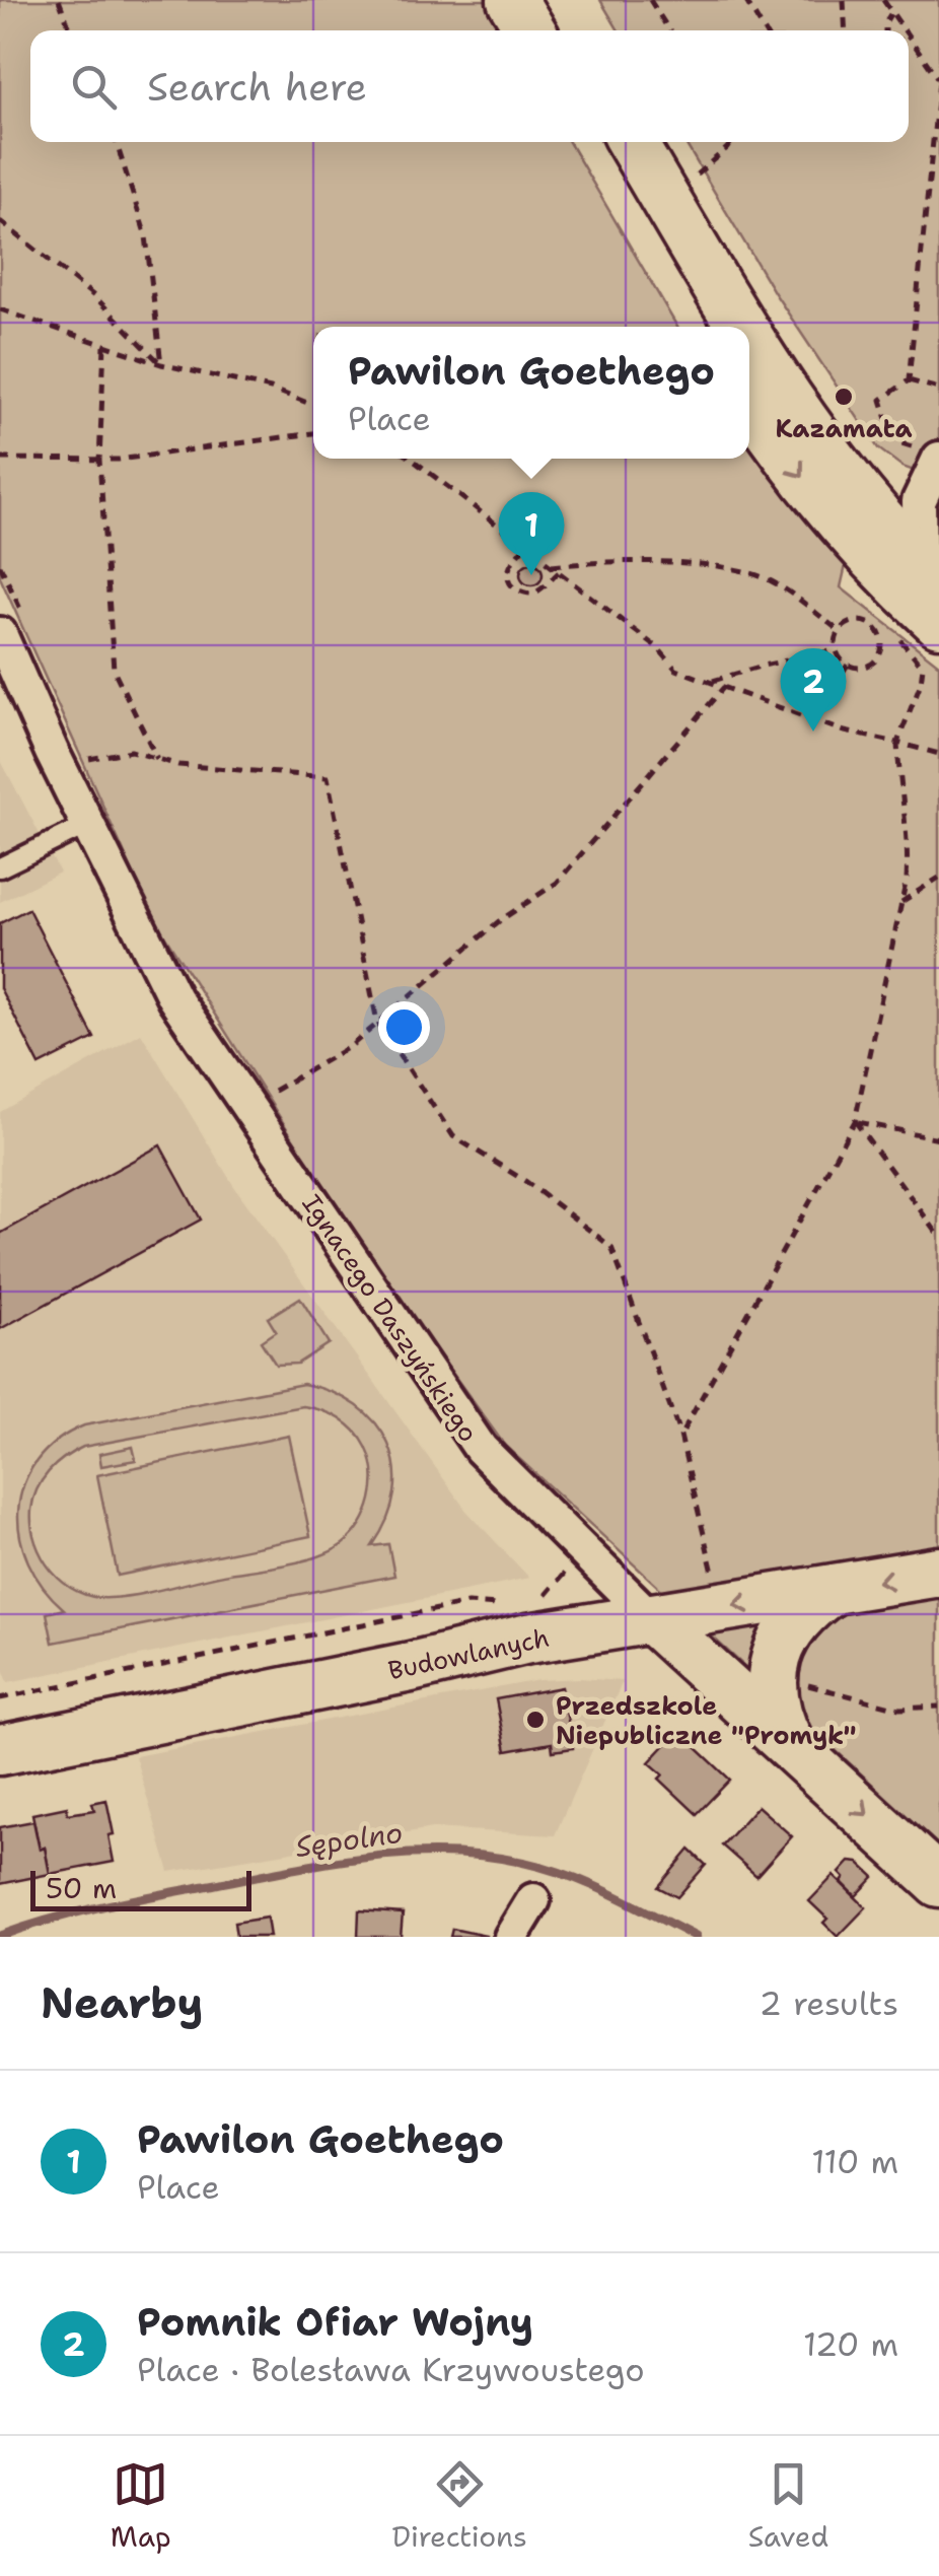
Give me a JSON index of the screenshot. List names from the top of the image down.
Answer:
{
  "streets": {
    "street": ["Ignacego Daszyńskiego", "Budowlanych"]
  },
  "crossings": [
    ["Ignacego Daszyńskiego", "Budowlanych"]
  ],
  "water": ["Sępolno"],
  "places": ["Kazamata", "Przedszkole Niepubliczne \"Promyk\""],
  "scale_bar": "50 m",
  "page": {
    "search": "Search here",
    "popup": ["Pawilon Goethego", "Place"],
    "pins": ["1", "2"],
    "scale": "50 m",
    "heading": ["Nearby", "2 results"],
    "list": [
      {
        "mark": "1",
        "name": "Pawilon Goethego",
        "note": "Place",
        "value": "110 m"
      },
      {
        "mark": "2",
        "name": "Pomnik Ofiar Wojny",
        "note": "Place · Bolesława Krzywoustego",
        "value": "120 m"
      }
    ],
    "nav": ["Map", "Directions", "Saved"]
  }
}
